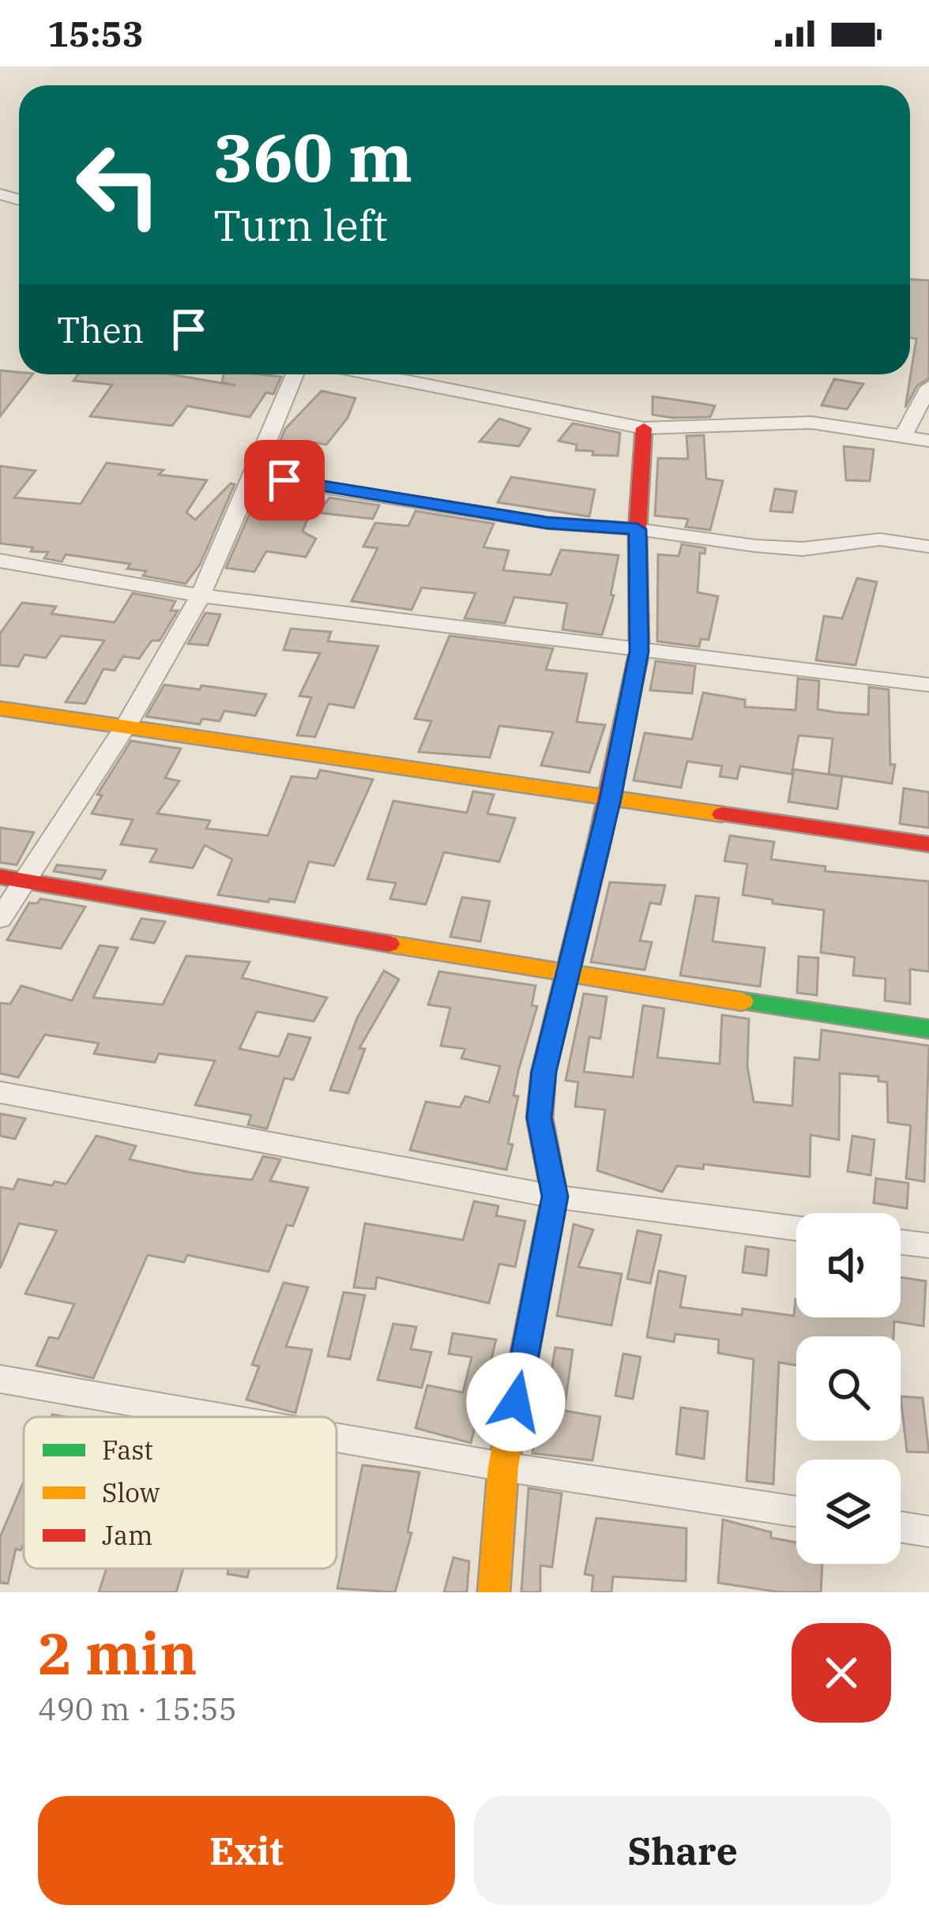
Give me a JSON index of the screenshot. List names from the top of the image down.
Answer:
{
  "legend": ["Fast", "Slow", "Jam"],
  "page": {
    "status": "15:53",
    "turn": ["360 m", "Turn left"],
    "then": "Then",
    "heading": ["2 min", "490 m · 15:55"],
    "buttons": ["Exit", "Share"]
  }
}
